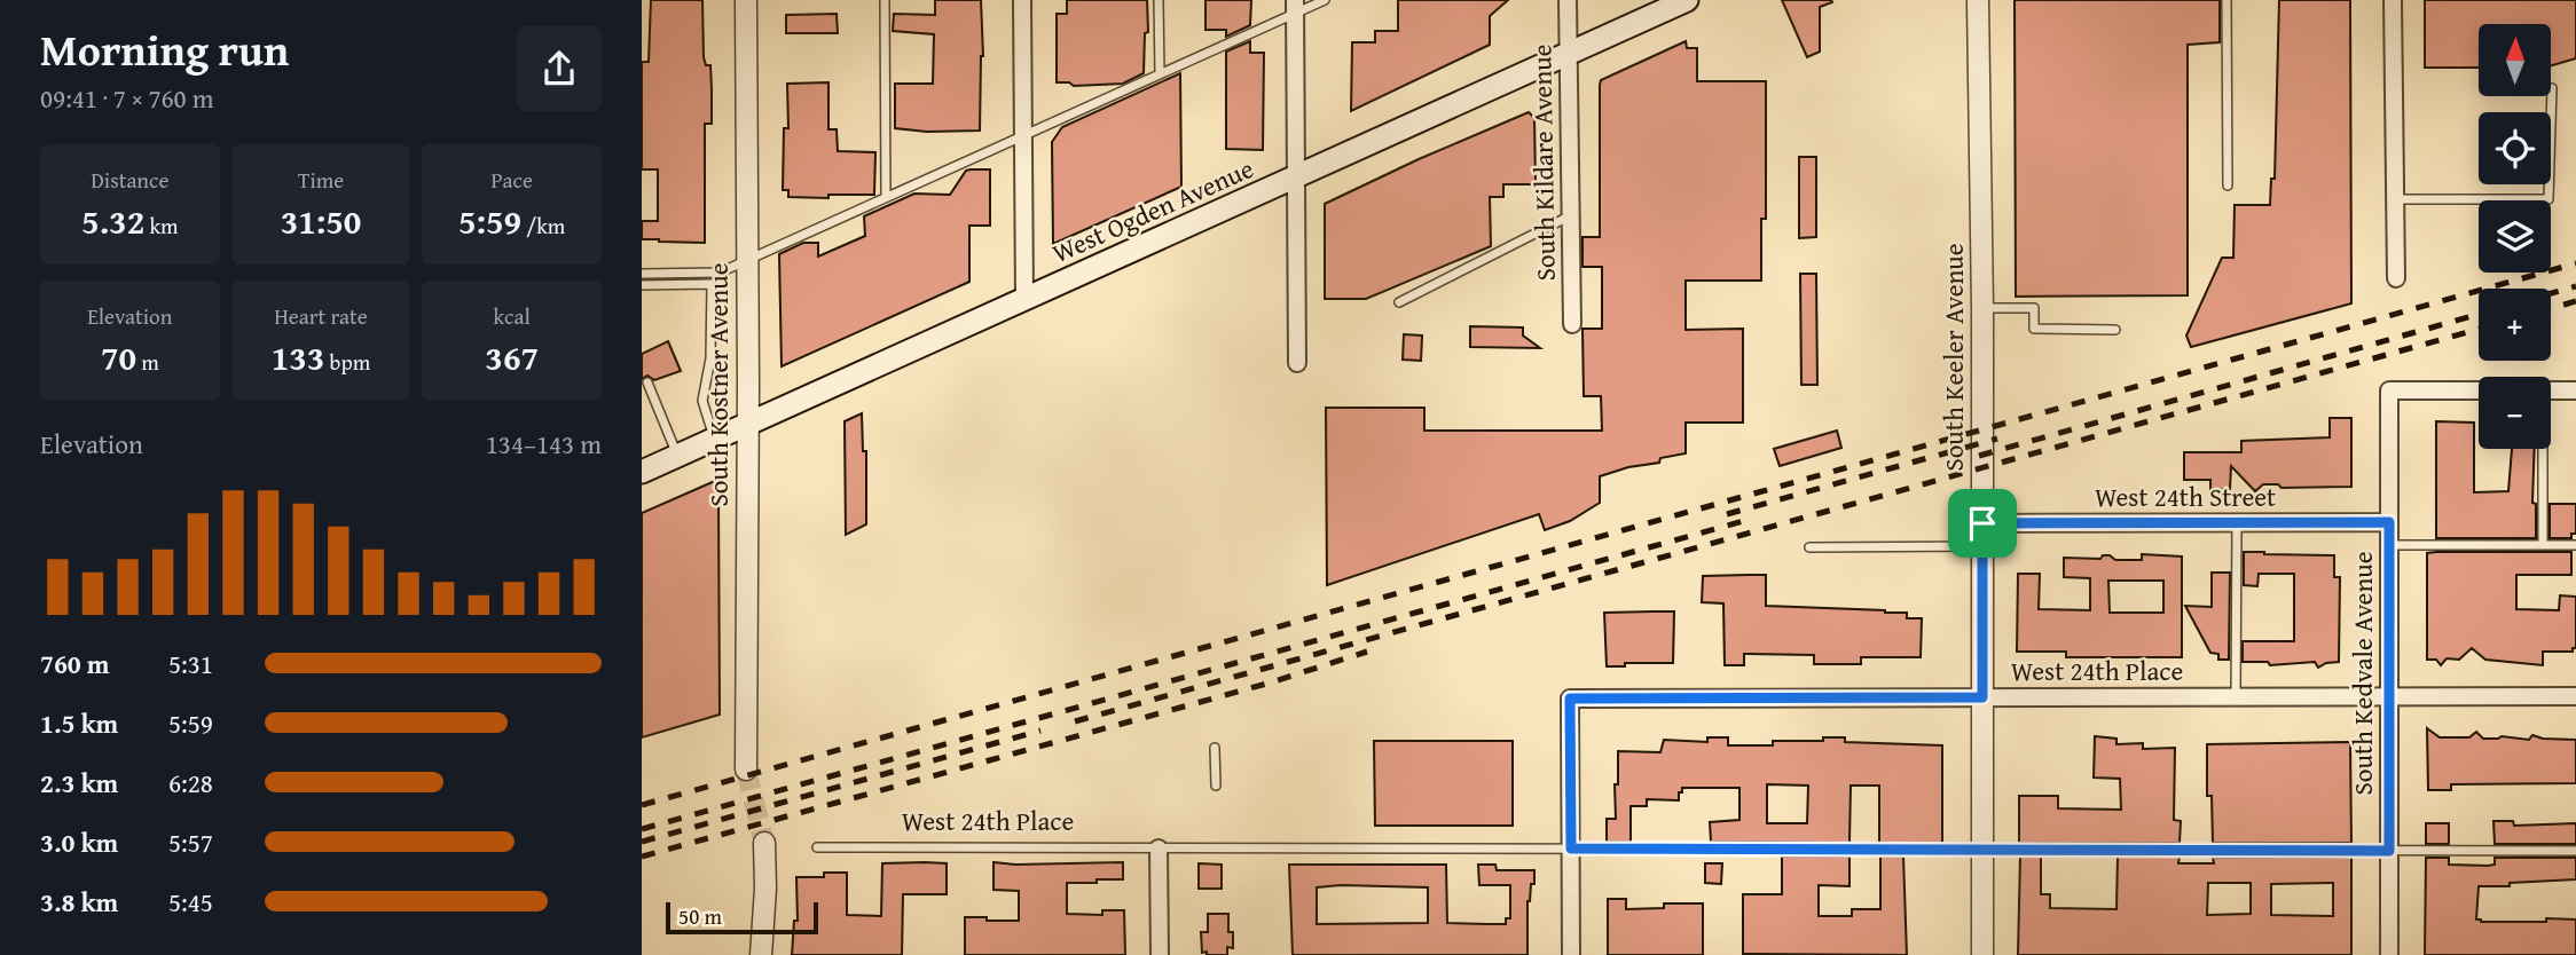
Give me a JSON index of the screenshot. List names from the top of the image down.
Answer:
{
  "streets": {
    "main road": ["West Ogden Avenue"],
    "street": [
      "South Kildare Avenue",
      "South Keeler Avenue",
      "South Kostner Avenue",
      "West 24th Street",
      "West 24th Place",
      "South Kedvale Avenue"
    ]
  },
  "crossings": [
    ["South Kildare Avenue", "West Ogden Avenue"],
    ["West Ogden Avenue", "South Kostner Avenue"],
    ["South Keeler Avenue", "West 24th Street"],
    ["South Keeler Avenue", "West 24th Place"],
    ["West 24th Street", "South Kedvale Avenue"],
    ["West 24th Place", "South Kedvale Avenue"]
  ],
  "scale_bar": "50 m",
  "north": "top",
  "page": {
    "heading": ["Morning run", "09:41 · 7 × 760 m"],
    "map_buttons": ["+", "−"],
    "stats": [
      ["Distance", "5.32 km"],
      ["Time", "31:50"],
      ["Pace", "5:59 /km"],
      ["Elevation", "70 m"],
      ["Heart rate", "133 bpm"],
      ["kcal", "367"]
    ],
    "chart": ["Elevation", "134–143 m"],
    "list": [
      {
        "name": "760 m",
        "note": "5:31"
      },
      {
        "name": "1.5 km",
        "note": "5:59"
      },
      {
        "name": "2.3 km",
        "note": "6:28"
      },
      {
        "name": "3.0 km",
        "note": "5:57"
      },
      {
        "name": "3.8 km",
        "note": "5:45"
      }
    ],
    "scale": "50 m"
  }
}
